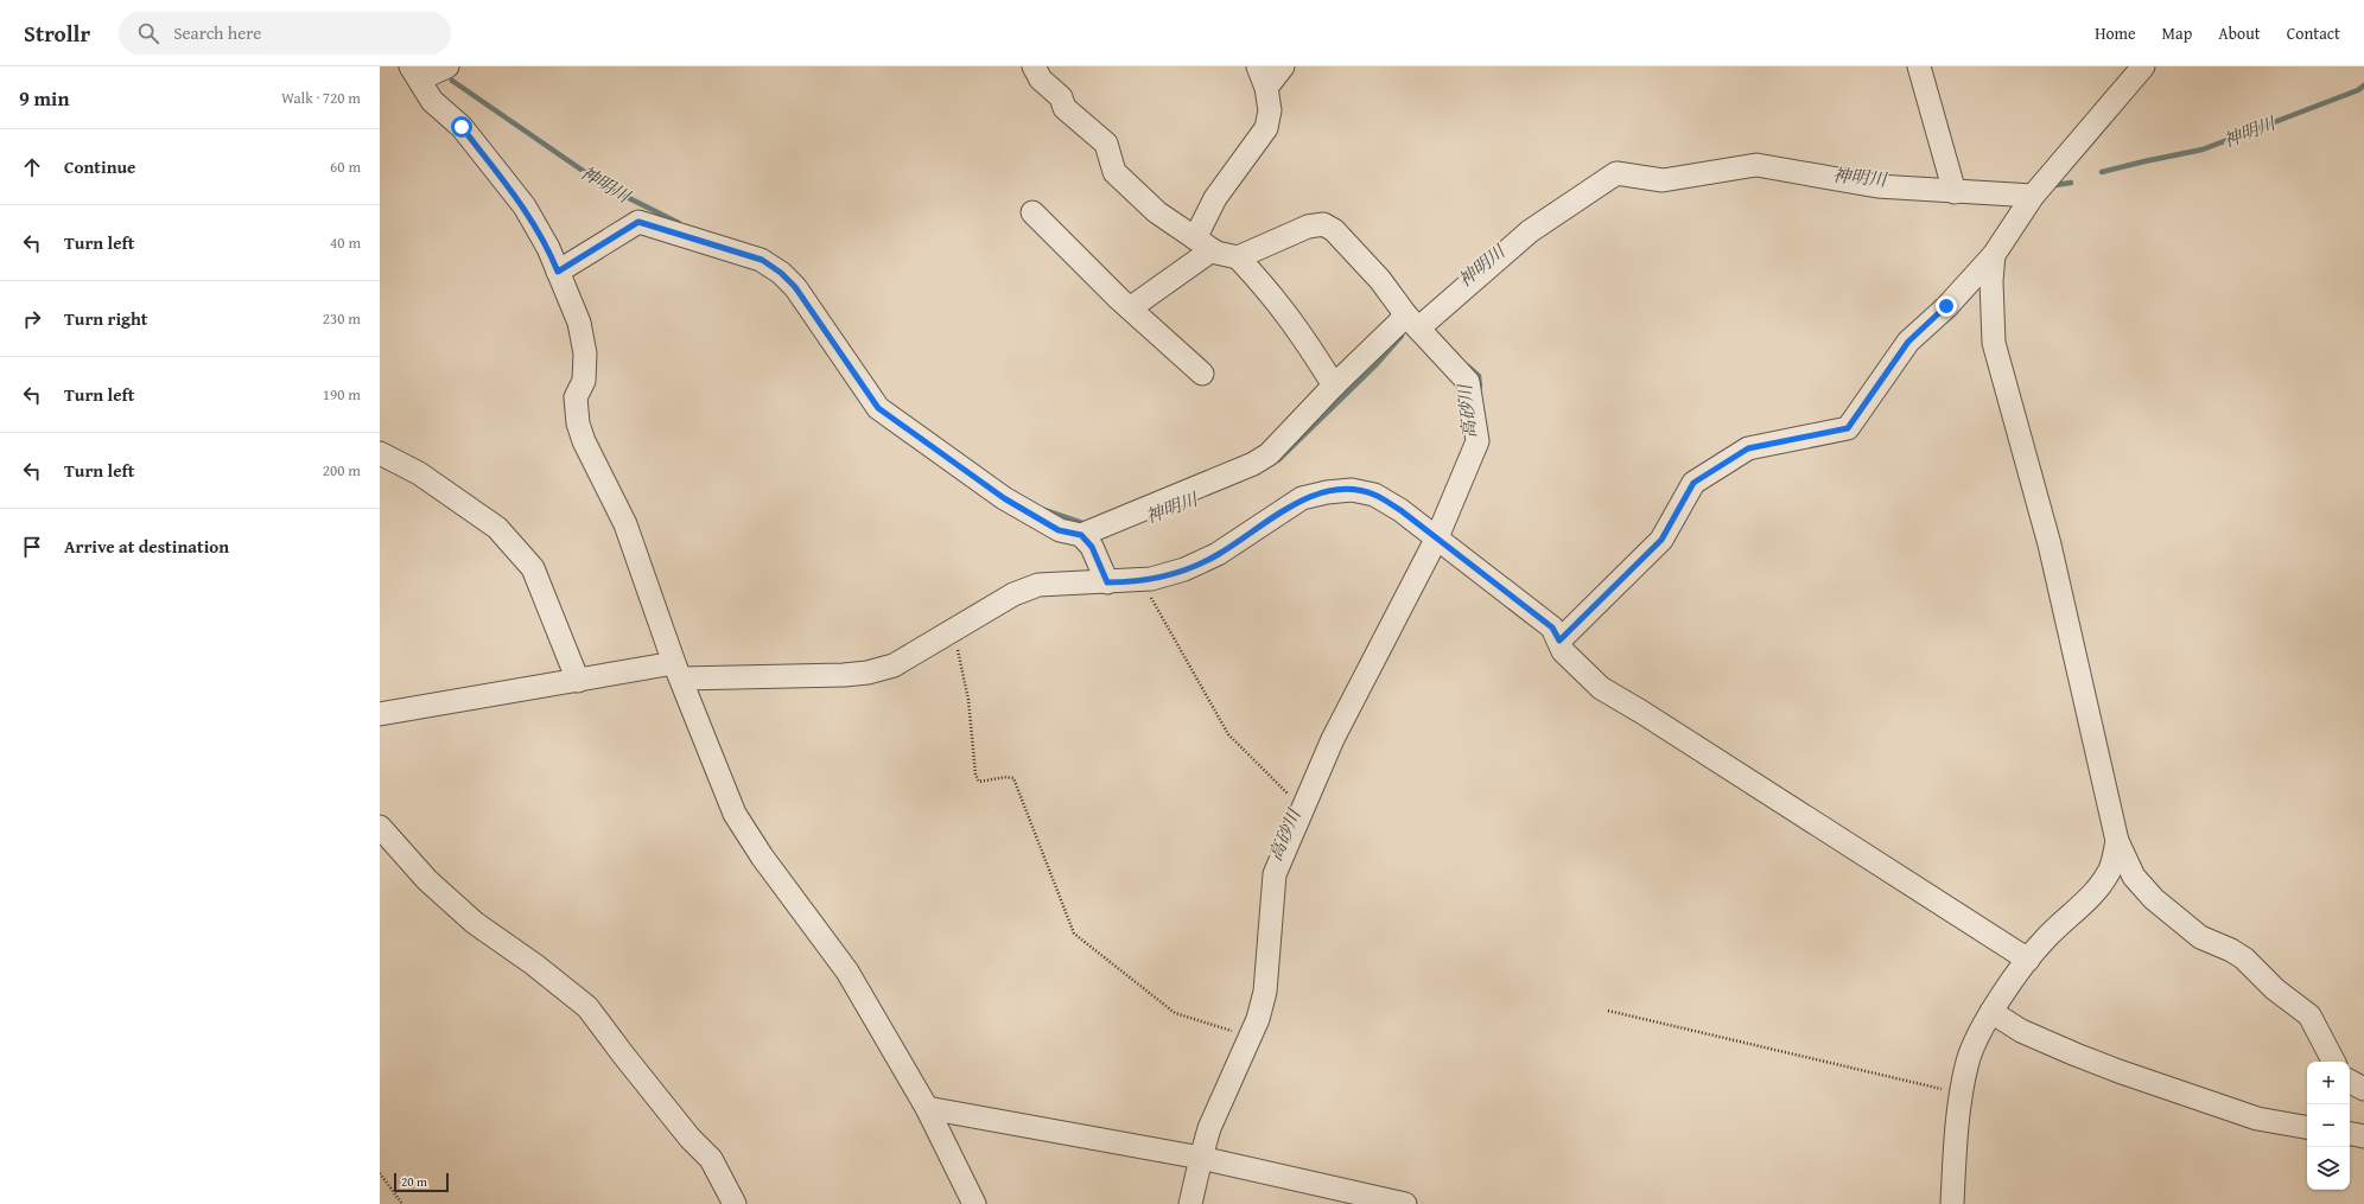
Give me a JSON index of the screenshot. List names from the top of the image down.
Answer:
{
  "water": ["神明川", "高砂川"],
  "scale_bar": "20 m",
  "page": {
    "header": "Strollr",
    "search": "Search here",
    "nav": [
      "Home",
      "Map",
      "About",
      "Contact"
    ],
    "heading": ["9 min", "Walk · 720 m"],
    "list": [
      ["Continue", "60 m"],
      ["Turn left", "40 m"],
      ["Turn right", "230 m"],
      ["Turn left", "190 m"],
      ["Turn left", "200 m"],
      "Arrive at destination"
    ],
    "map_buttons": ["+", "−"],
    "scale": "20 m"
  }
}
